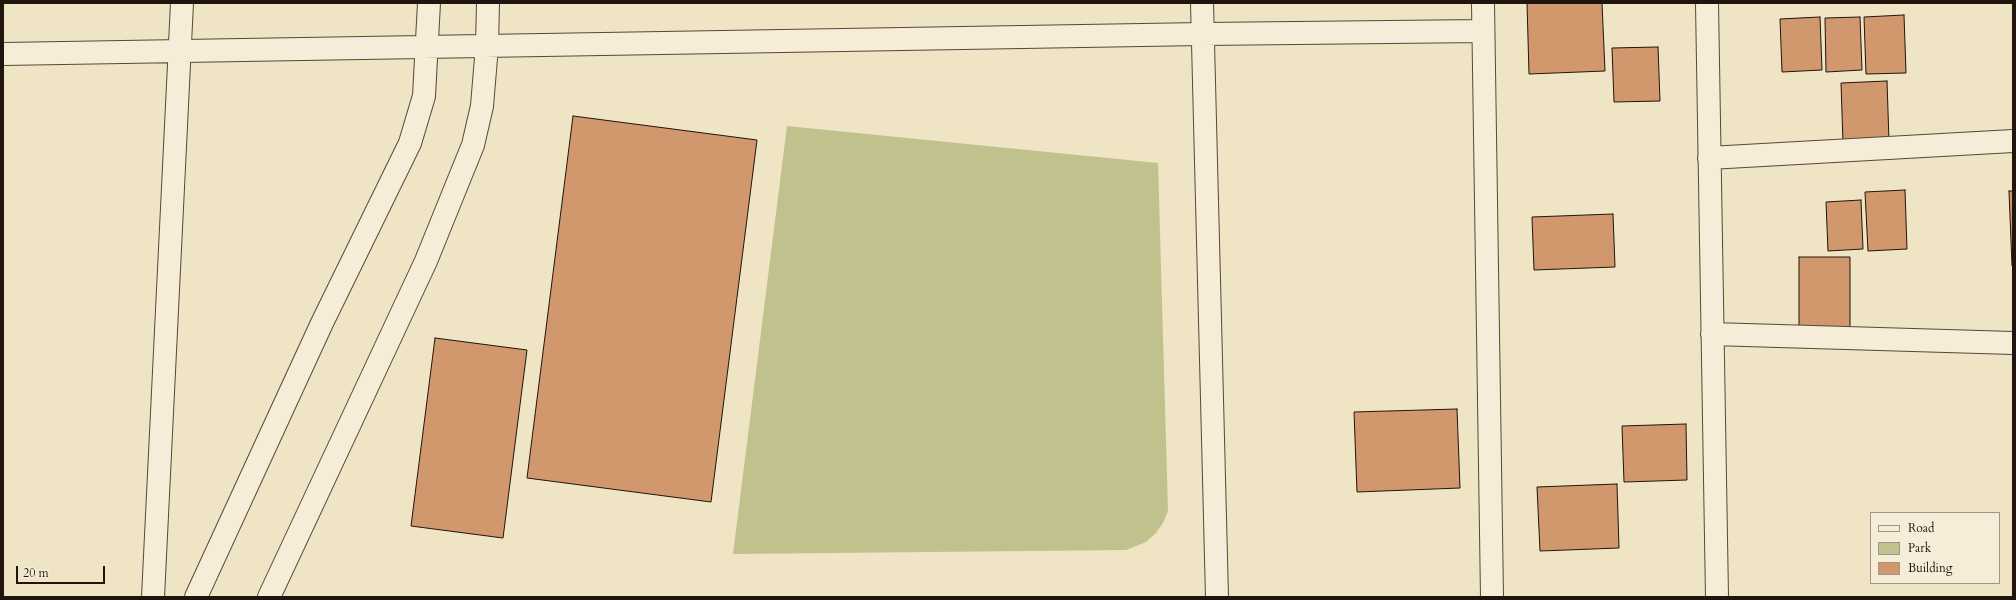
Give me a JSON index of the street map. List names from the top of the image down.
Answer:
{
  "legend": ["Road", "Park", "Building"],
  "scale_bar": "20 m"
}
